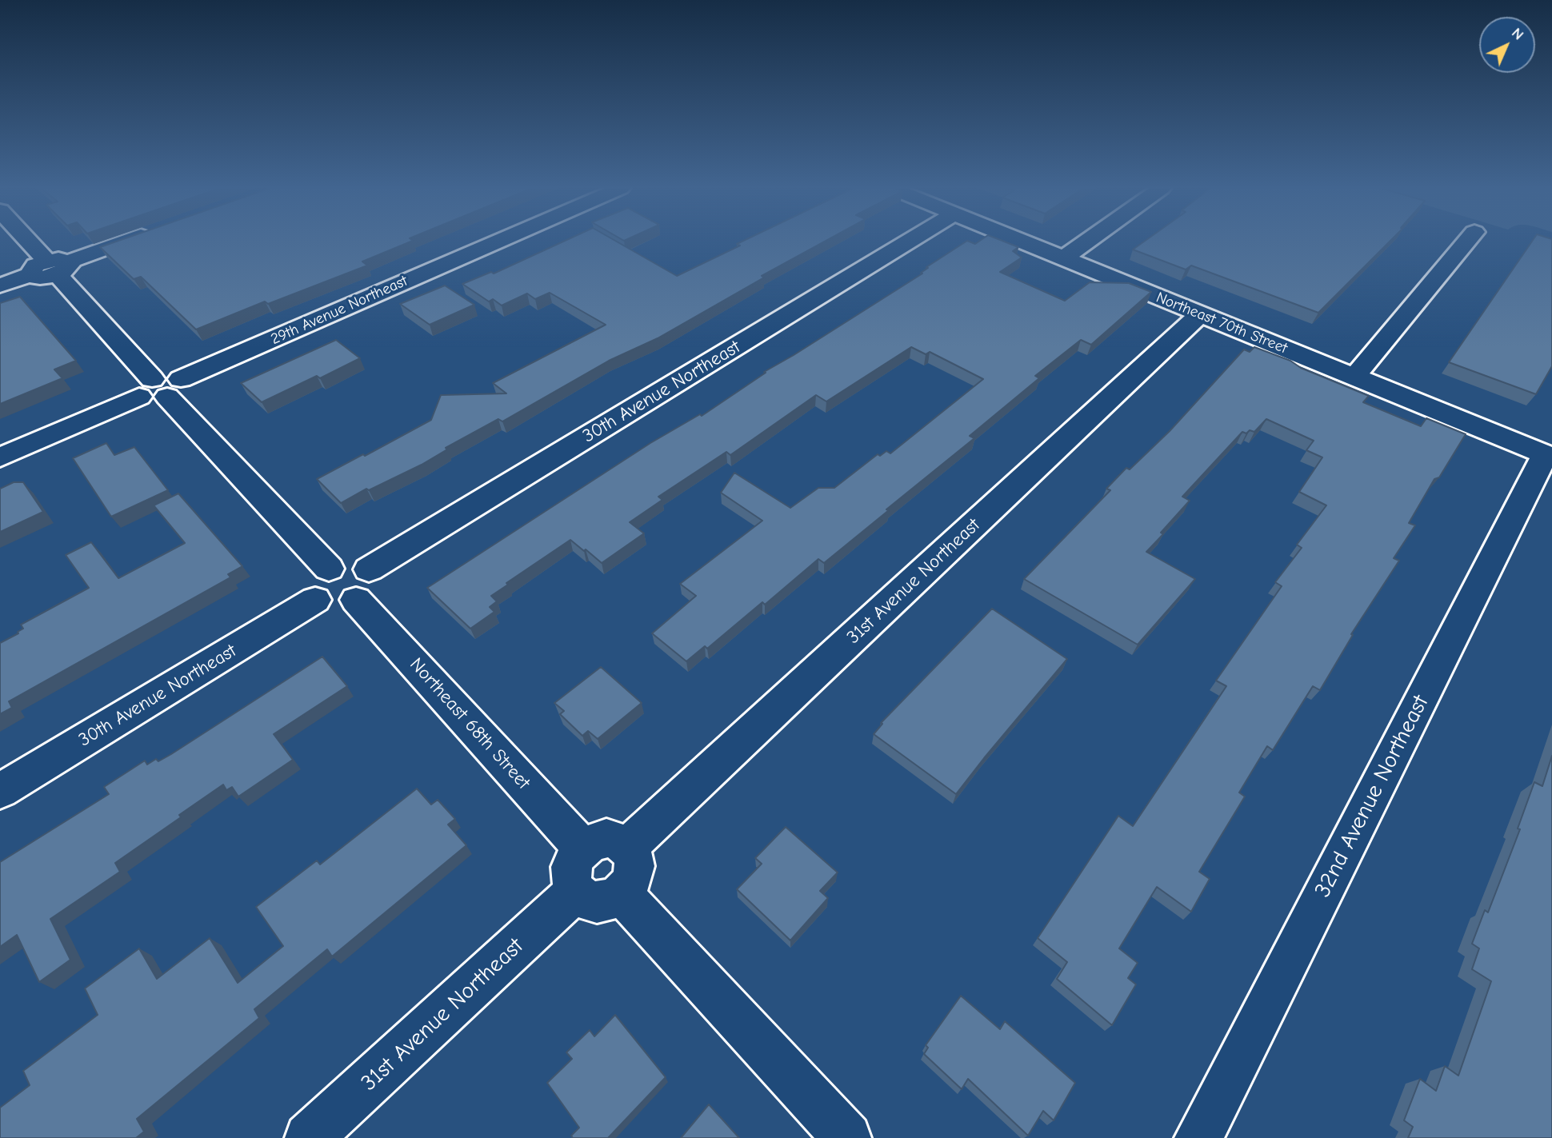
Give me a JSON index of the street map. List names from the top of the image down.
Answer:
{
  "streets": {
    "street": [
      "29th Avenue Northeast",
      "Northeast 70th Street",
      "30th Avenue Northeast",
      "31st Avenue Northeast",
      "Northeast 68th Street",
      "32nd Avenue Northeast"
    ]
  },
  "crossings": [
    ["Northeast 70th Street", "31st Avenue Northeast"],
    ["Northeast 70th Street", "32nd Avenue Northeast"],
    ["30th Avenue Northeast", "Northeast 68th Street"],
    ["31st Avenue Northeast", "Northeast 68th Street"]
  ],
  "north": "top right"
}
